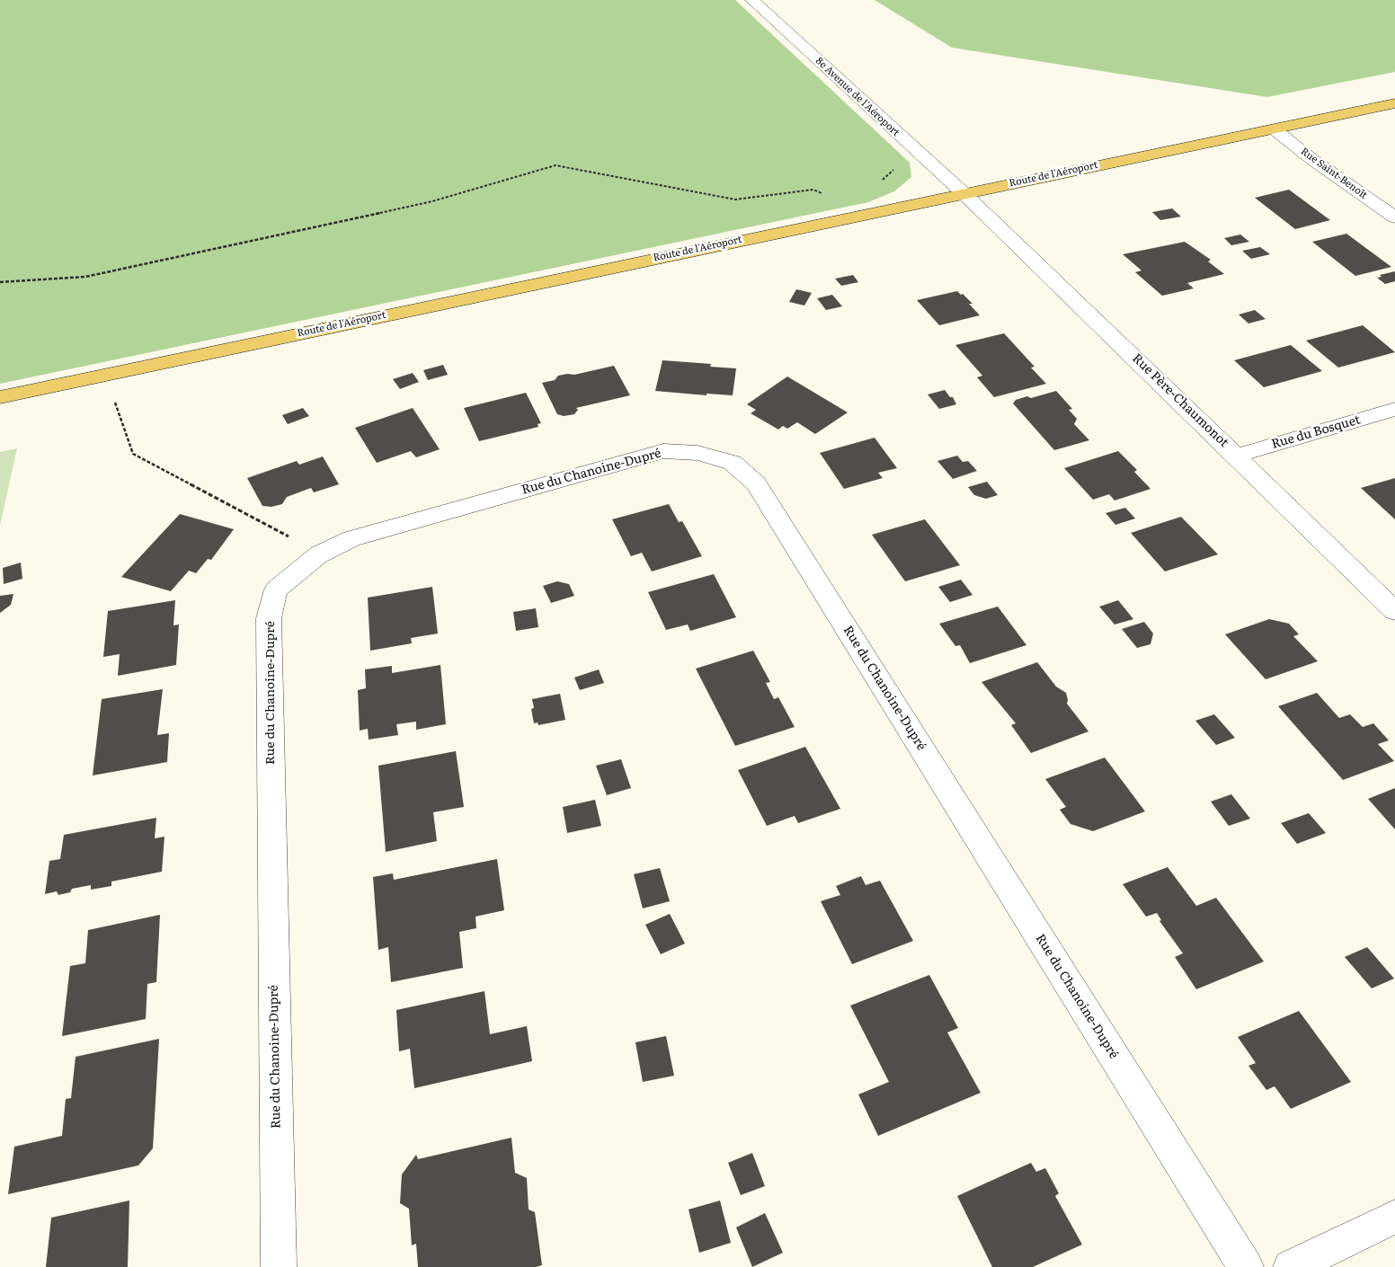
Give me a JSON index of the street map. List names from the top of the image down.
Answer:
{
  "streets": {
    "main road": ["Route de l'Aéroport"],
    "street": [
      "8e Avenue de l'Aéroport",
      "Rue Saint-Benoît",
      "Rue Père-Chaumonot",
      "Rue du Bosquet",
      "Rue du Chanoine-Dupré"
    ]
  },
  "crossings": [
    ["8e Avenue de l'Aéroport", "Route de l'Aéroport"],
    ["8e Avenue de l'Aéroport", "Rue Père-Chaumonot"],
    ["Rue Saint-Benoît", "Route de l'Aéroport"],
    ["Route de l'Aéroport", "Rue Père-Chaumonot"],
    ["Rue Père-Chaumonot", "Rue du Bosquet"]
  ]
}
